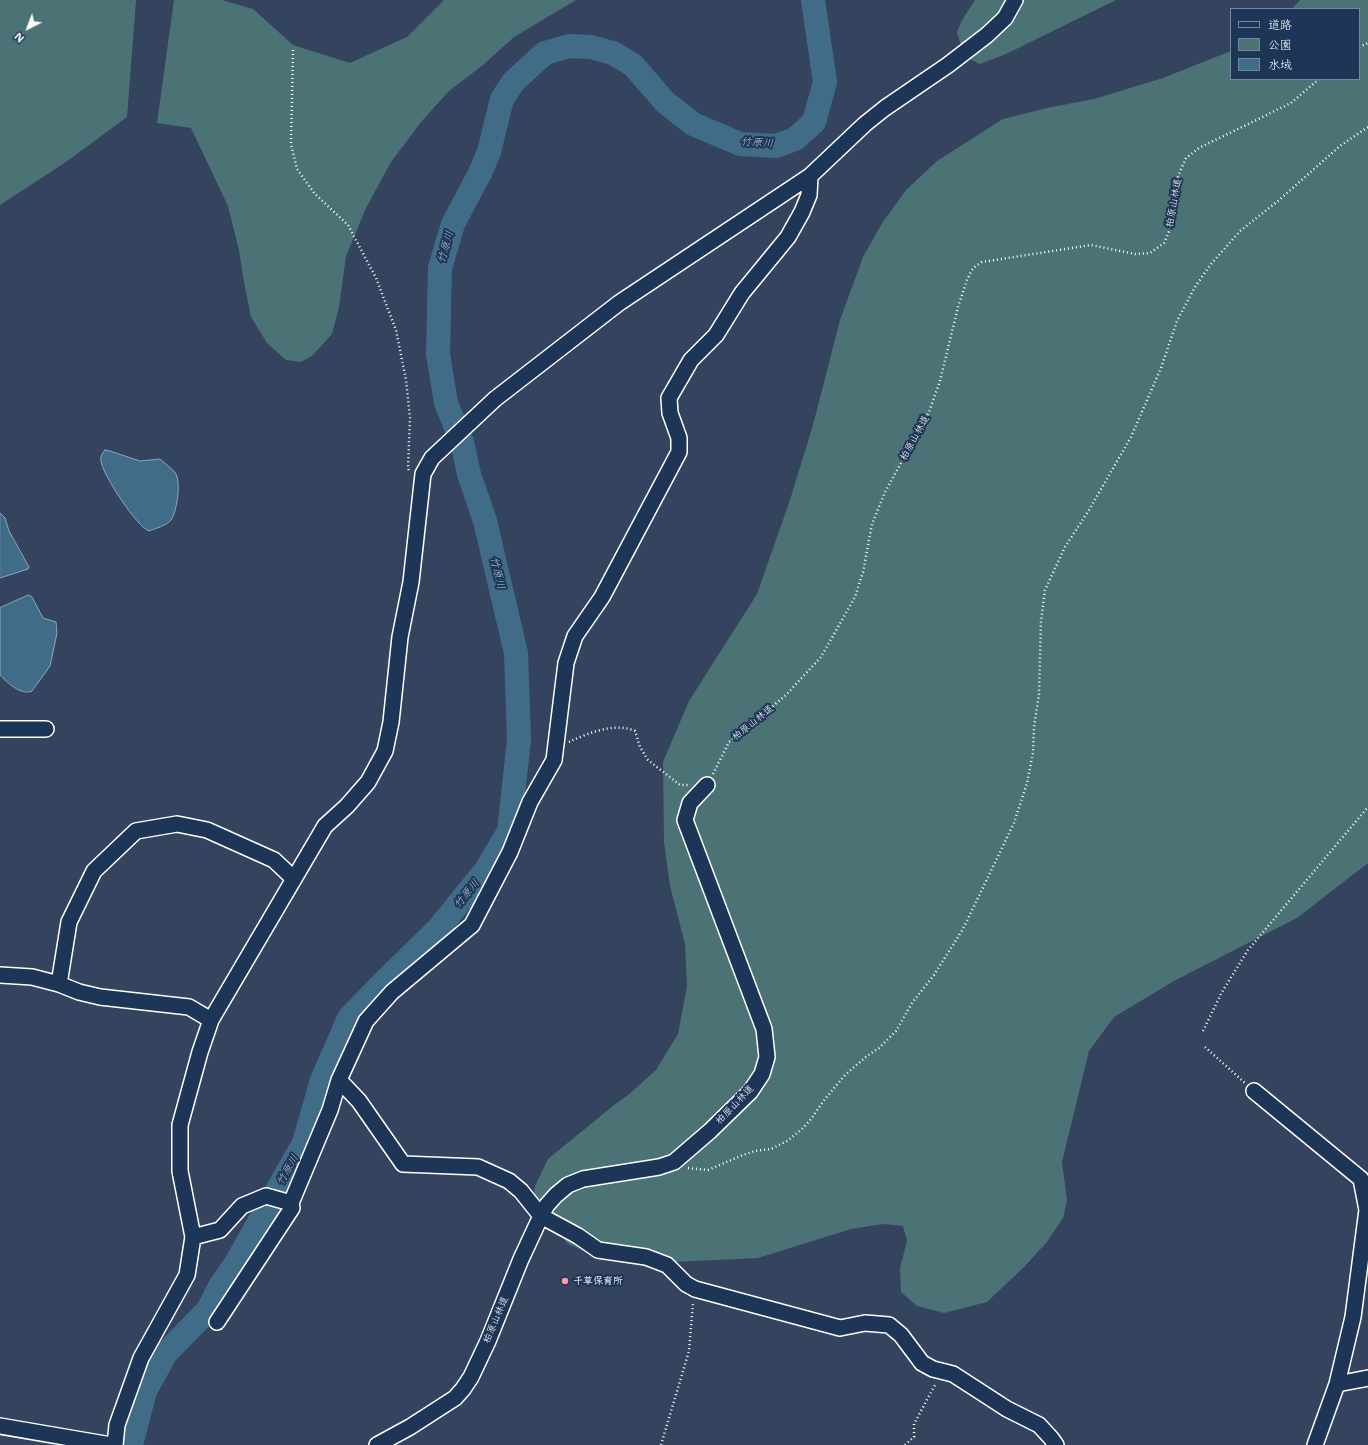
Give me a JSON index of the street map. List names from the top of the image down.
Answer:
{
  "streets": {
    "street": ["柏原山林道"]
  },
  "water": ["竹原川"],
  "places": ["千草保育所"],
  "legend": ["道路", "公園", "水域"],
  "north": "bottom left"
}
